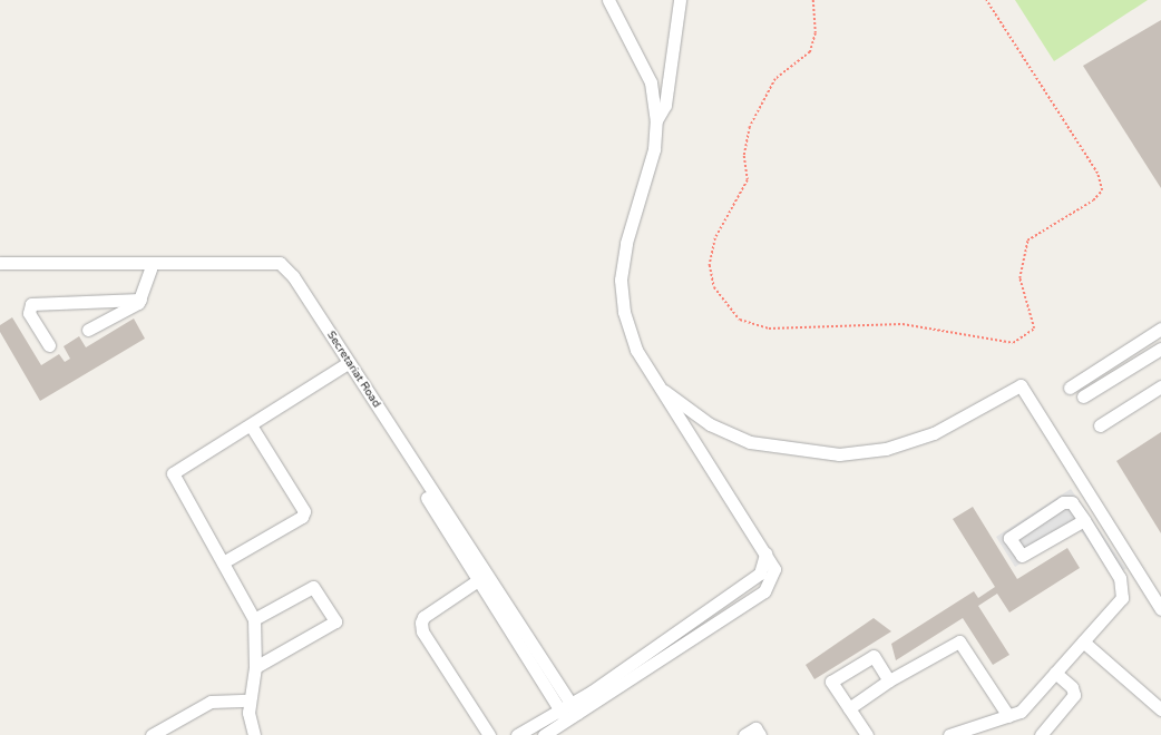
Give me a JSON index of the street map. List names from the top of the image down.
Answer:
{
  "streets": {
    "street": ["Secretariat Road"]
  }
}
